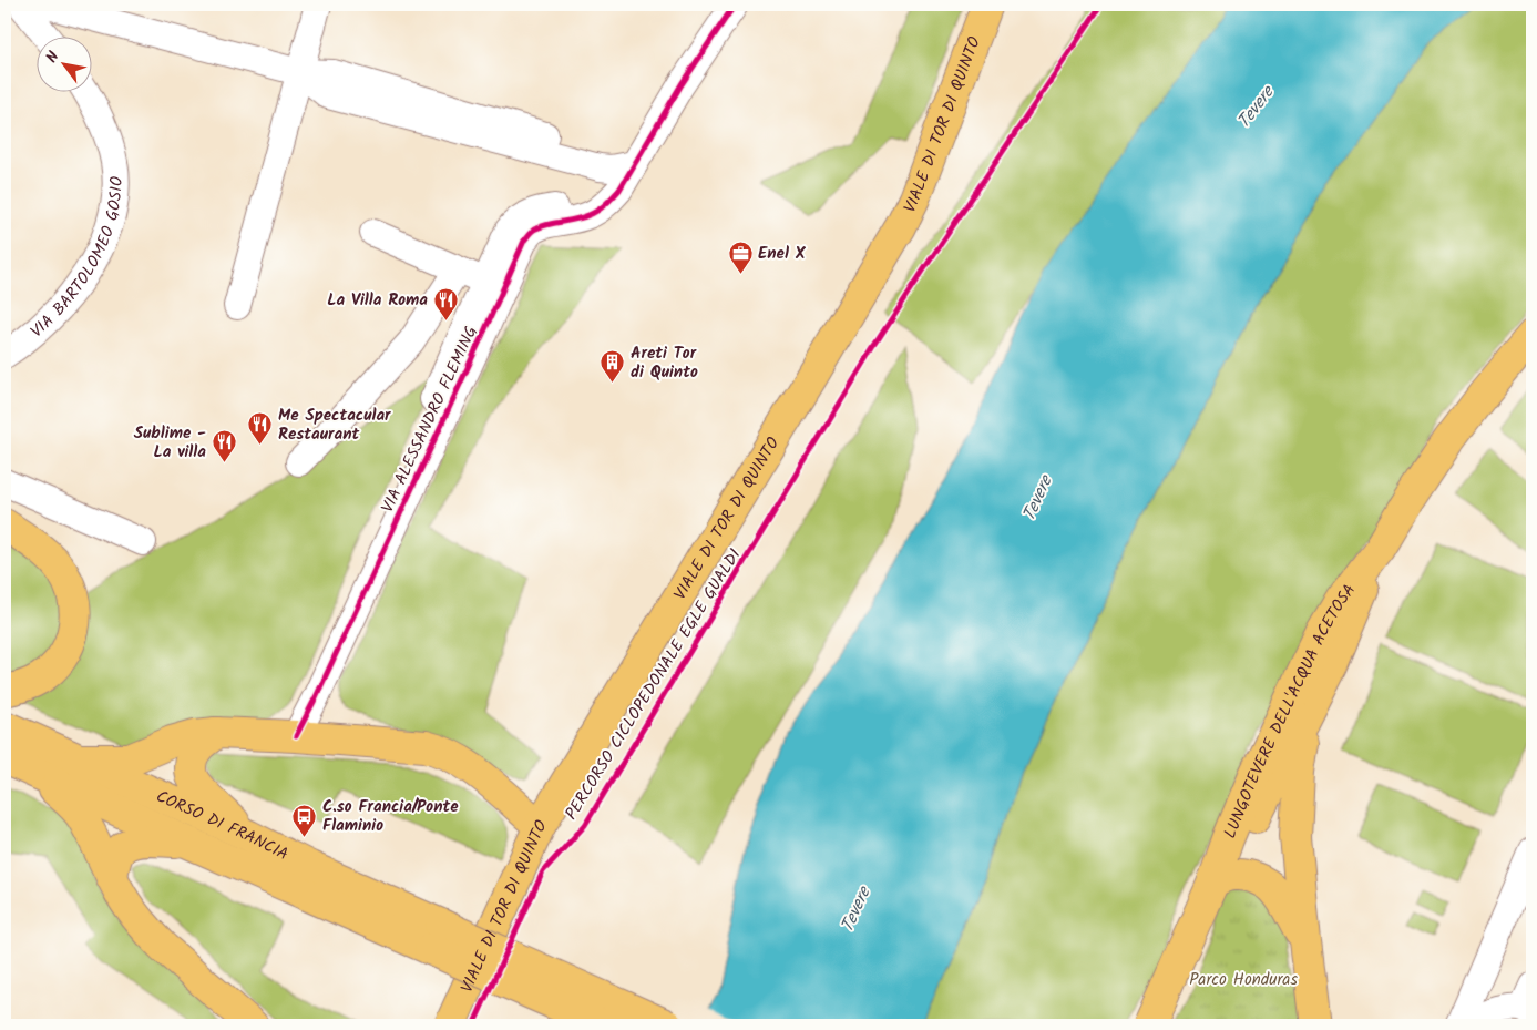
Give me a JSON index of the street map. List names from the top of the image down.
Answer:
{
  "streets": {
    "main road": ["VIALE DI TOR DI QUINTO", "LUNGOTEVERE DELL'ACQUA ACETOSA", "CORSO DI FRANCIA"],
    "street": ["VIA BARTOLOMEO GOSIO", "VIA ALESSANDRO FLEMING"],
    "cycle path": ["PERCORSO CICLOPEDONALE EGLE GUALDI"]
  },
  "water": ["Tevere"],
  "parks": ["Parco Honduras"],
  "places": {
    "office": ["Enel X"],
    "restaurant": ["La Villa Roma", "Me Spectacular Restaurant", "Sublime - La villa"],
    "building": ["Areti Tor di Quinto"],
    "bus stop": ["C.so Francia/Ponte Flaminio"]
  },
  "north": "top left"
}
